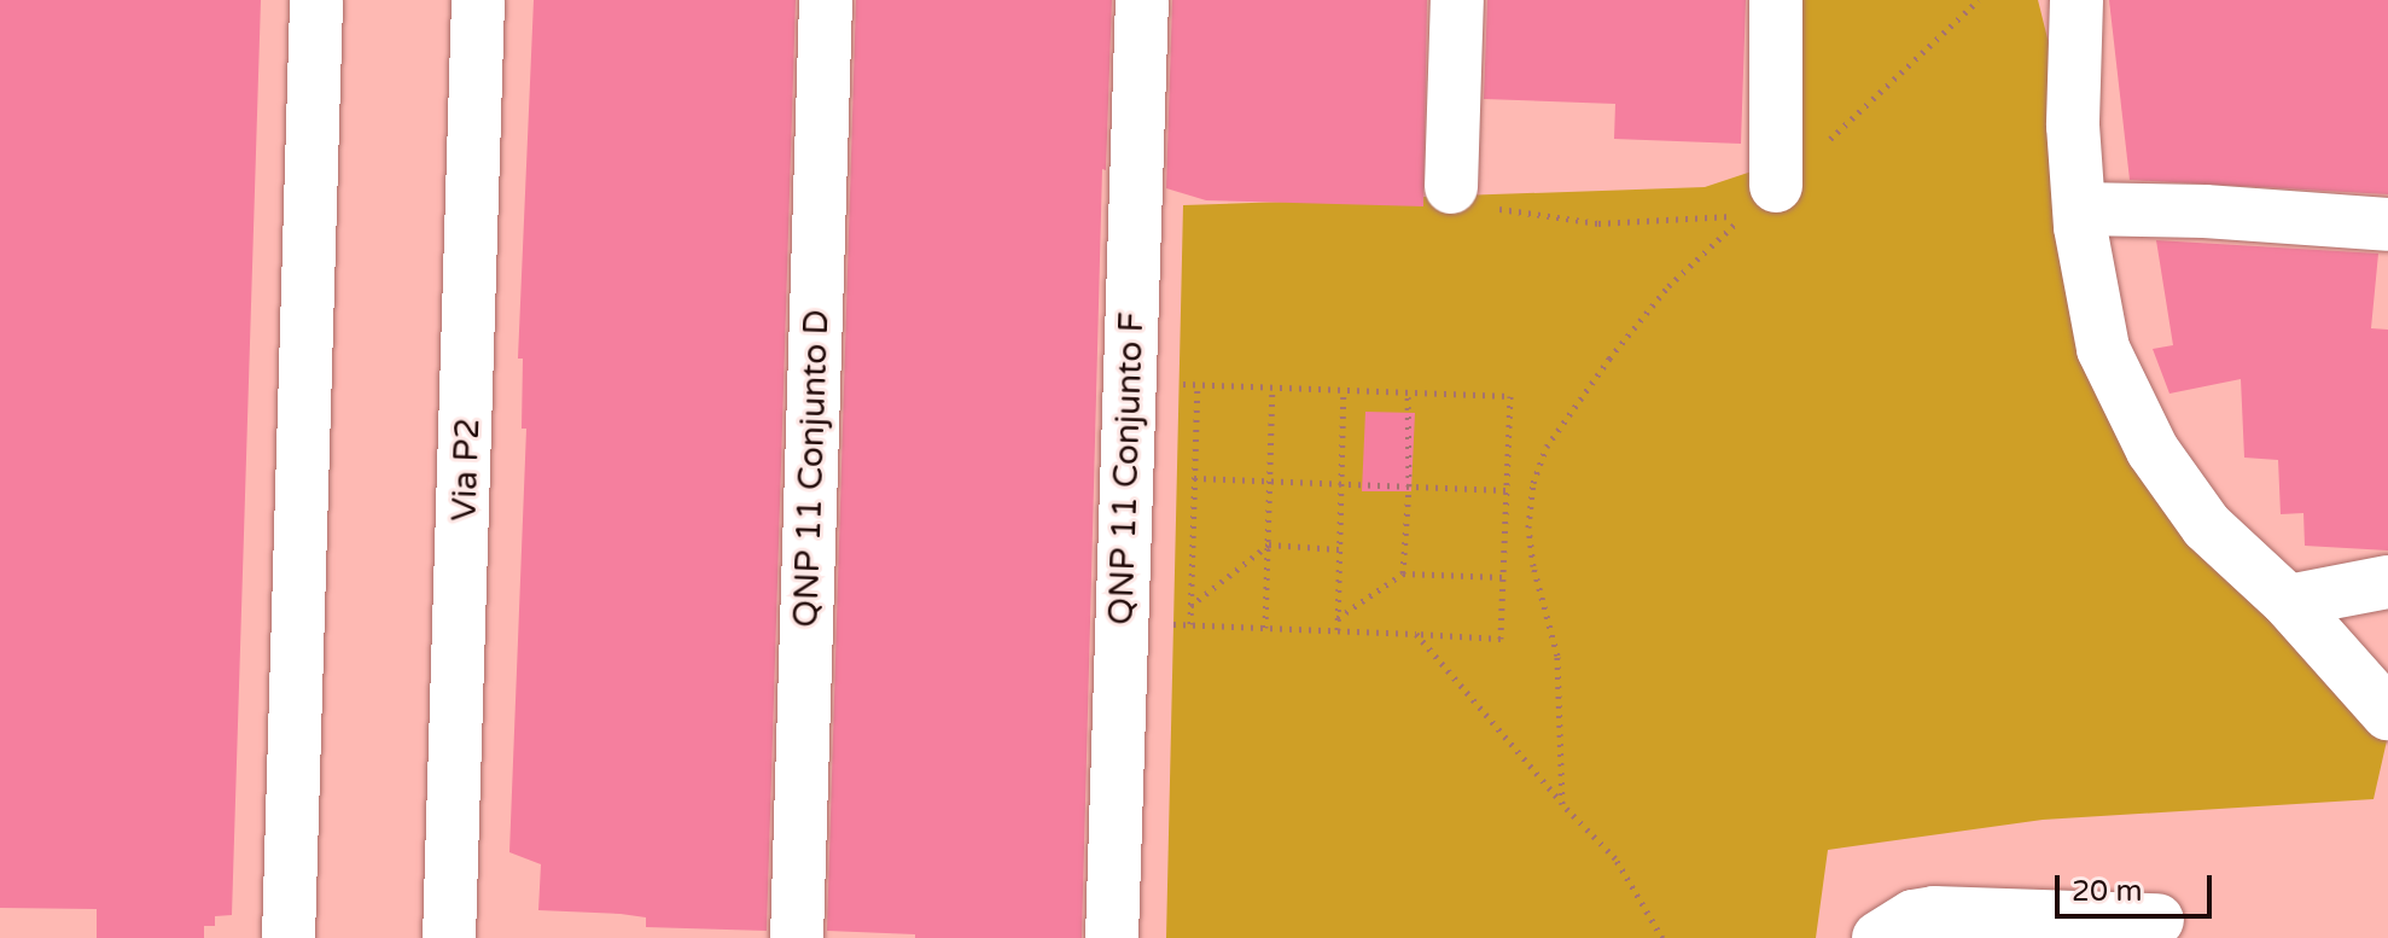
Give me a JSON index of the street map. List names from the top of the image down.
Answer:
{
  "streets": {
    "street": ["QNP 11 Conjunto D", "QNP 11 Conjunto F", "Via P2"]
  },
  "scale_bar": "20 m"
}
